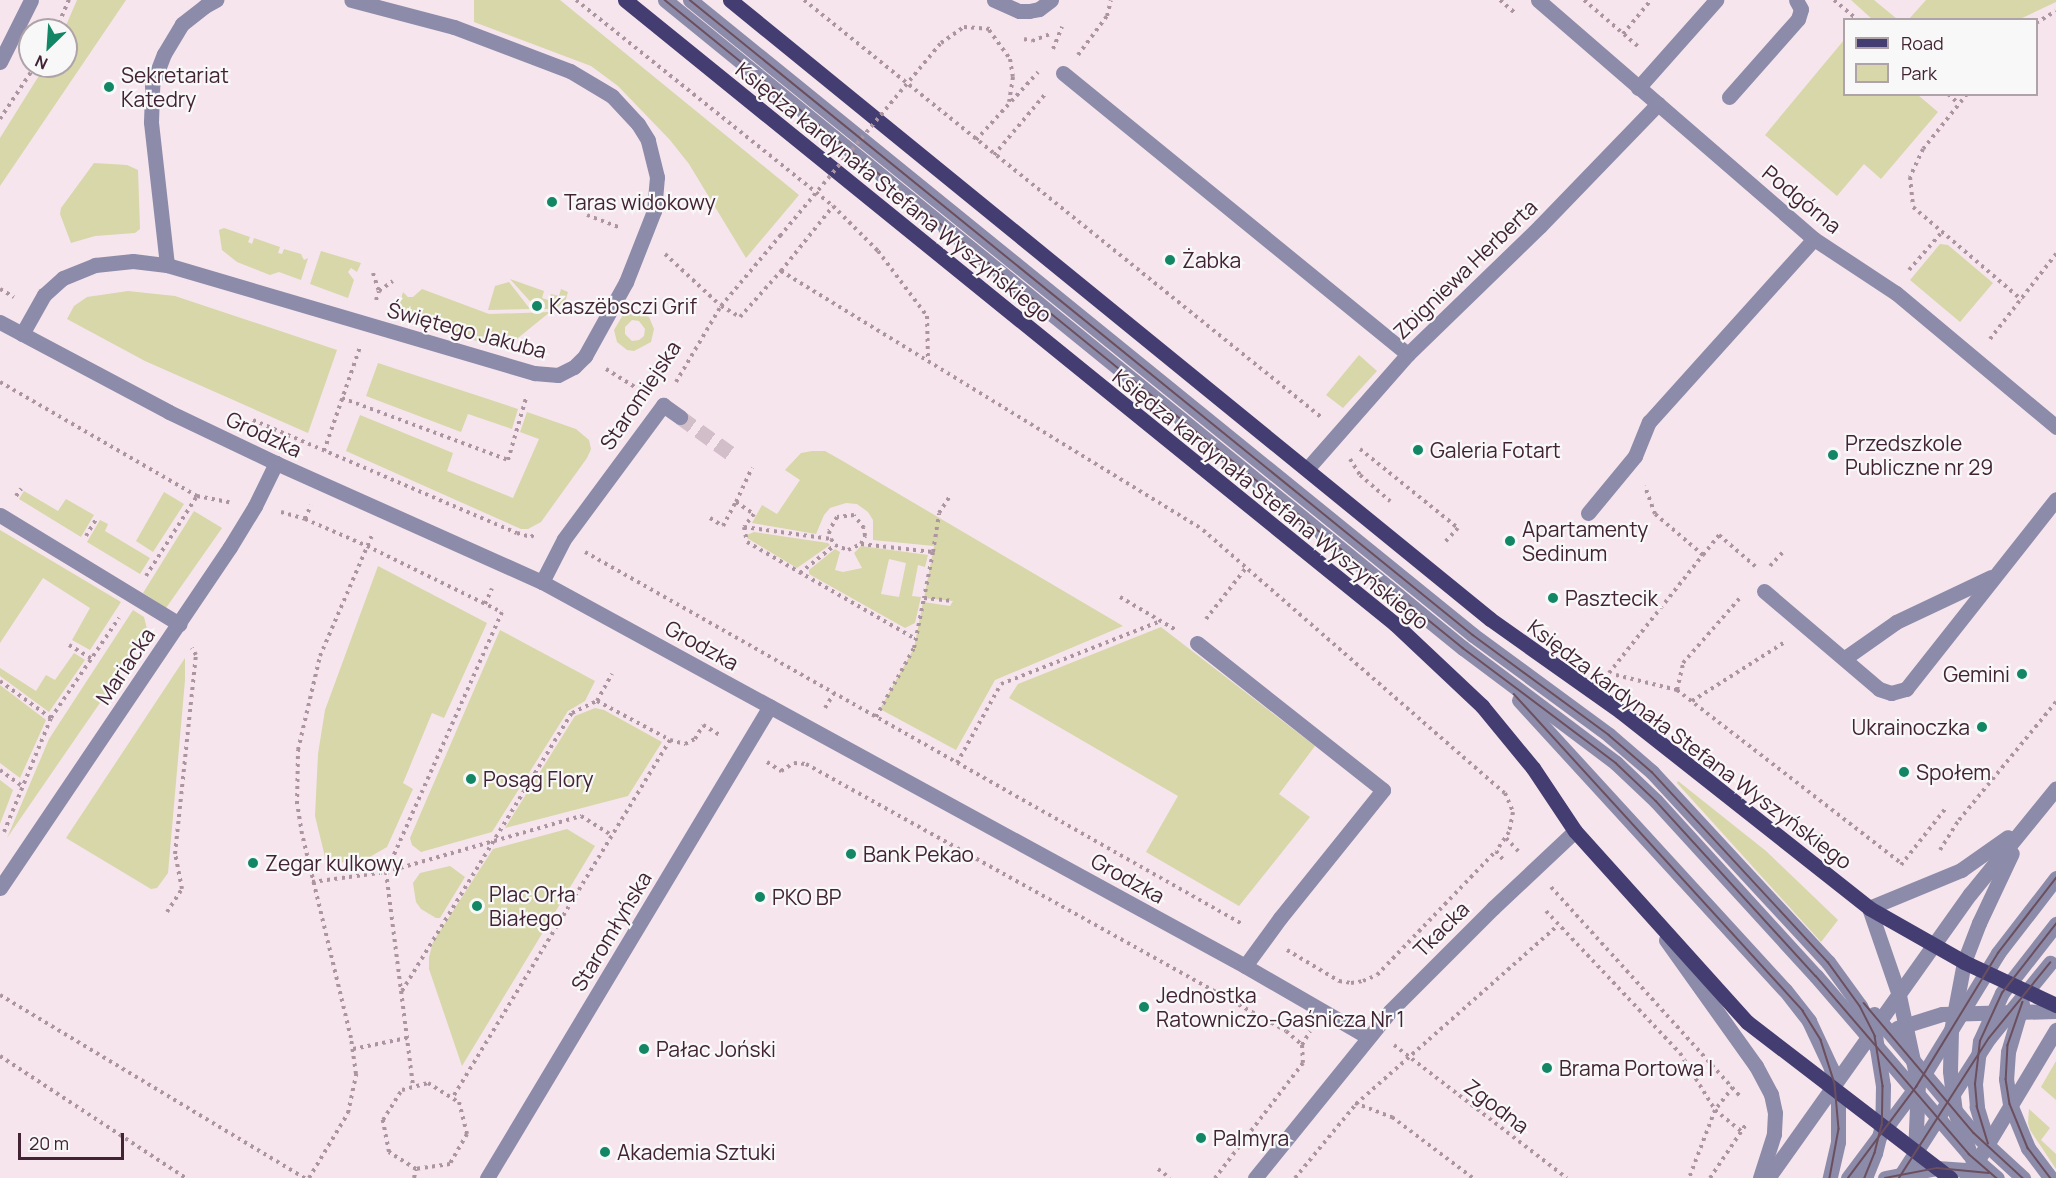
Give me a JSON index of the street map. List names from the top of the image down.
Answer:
{
  "streets": {
    "main road": ["Księdza kardynała Stefana Wyszyńskiego"],
    "street": [
      "Podgórna",
      "Zbigniewa Herberta",
      "Świętego Jakuba",
      "Staromiejska",
      "Grodzka",
      "Mariacka",
      "Tkacka",
      "Staromłyńska"
    ],
    "path": ["Zgodna"]
  },
  "crossings": [
    ["Księdza kardynała Stefana Wyszyńskiego", "Zbigniewa Herberta"],
    ["Księdza kardynała Stefana Wyszyńskiego", "Tkacka"],
    ["Podgórna", "Zbigniewa Herberta"],
    ["Świętego Jakuba", "Grodzka"],
    ["Staromiejska", "Grodzka"],
    ["Grodzka", "Mariacka"],
    ["Grodzka", "Tkacka"],
    ["Grodzka", "Staromłyńska"]
  ],
  "places": [
    "Sekretariat Katedry",
    "Taras widokowy",
    "Żabka",
    "Kaszëbsczi Grif",
    "Galeria Fotart",
    "Przedszkole Publiczne nr 29",
    "Apartamenty Sedinum",
    "Pasztecik",
    "Gemini",
    "Ukrainoczka",
    "Społem",
    "Posąg Flory",
    "Bank Pekao",
    "Zegar kulkowy",
    "PKO BP",
    "Plac Orła Białego",
    "Jednostka Ratowniczo-Gaśnicza Nr 1",
    "Pałac Joński",
    "Brama Portowa I",
    "Palmyra",
    "Akademia Sztuki"
  ],
  "legend": ["Road", "Park"],
  "scale_bar": "20 m",
  "north": "bottom left"
}
